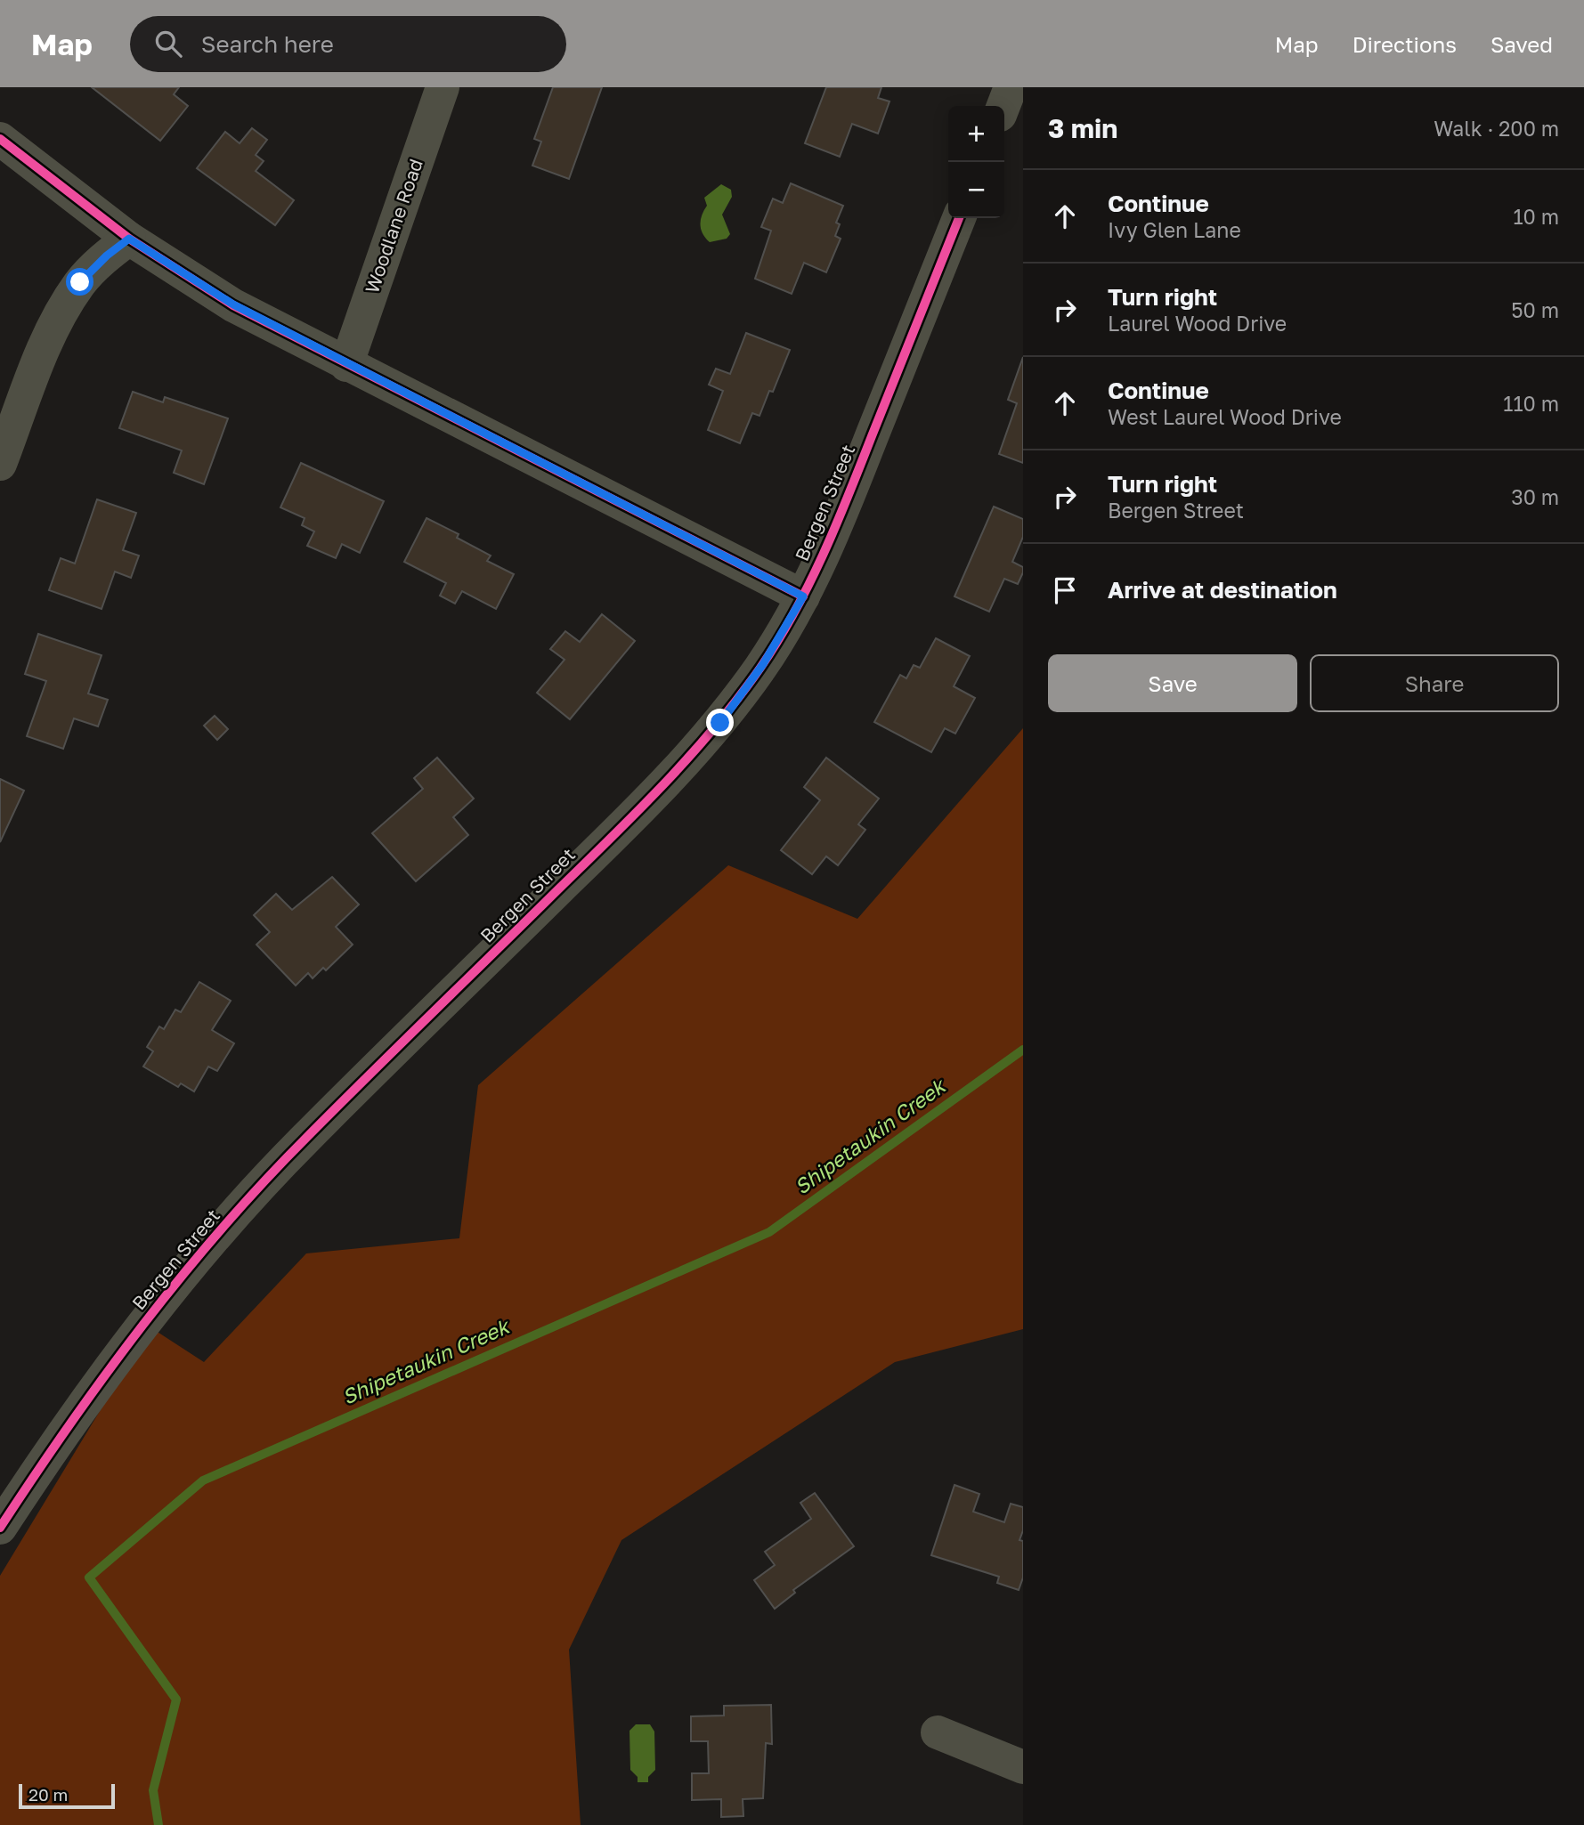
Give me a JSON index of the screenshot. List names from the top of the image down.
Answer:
{
  "streets": {
    "street": ["Woodlane Road", "Bergen Street"]
  },
  "water": ["Shipetaukin Creek"],
  "scale_bar": "20 m",
  "page": {
    "header": "Map",
    "search": "Search here",
    "nav": ["Map", "Directions", "Saved"],
    "heading": ["3 min", "Walk · 200 m"],
    "map_buttons": ["+", "−"],
    "list": [
      ["Continue", "Ivy Glen Lane", "10 m"],
      ["Turn right", "Laurel Wood Drive", "50 m"],
      ["Continue", "West Laurel Wood Drive", "110 m"],
      ["Turn right", "Bergen Street", "30 m"],
      "Arrive at destination"
    ],
    "buttons": ["Save", "Share"],
    "scale": "20 m"
  }
}
